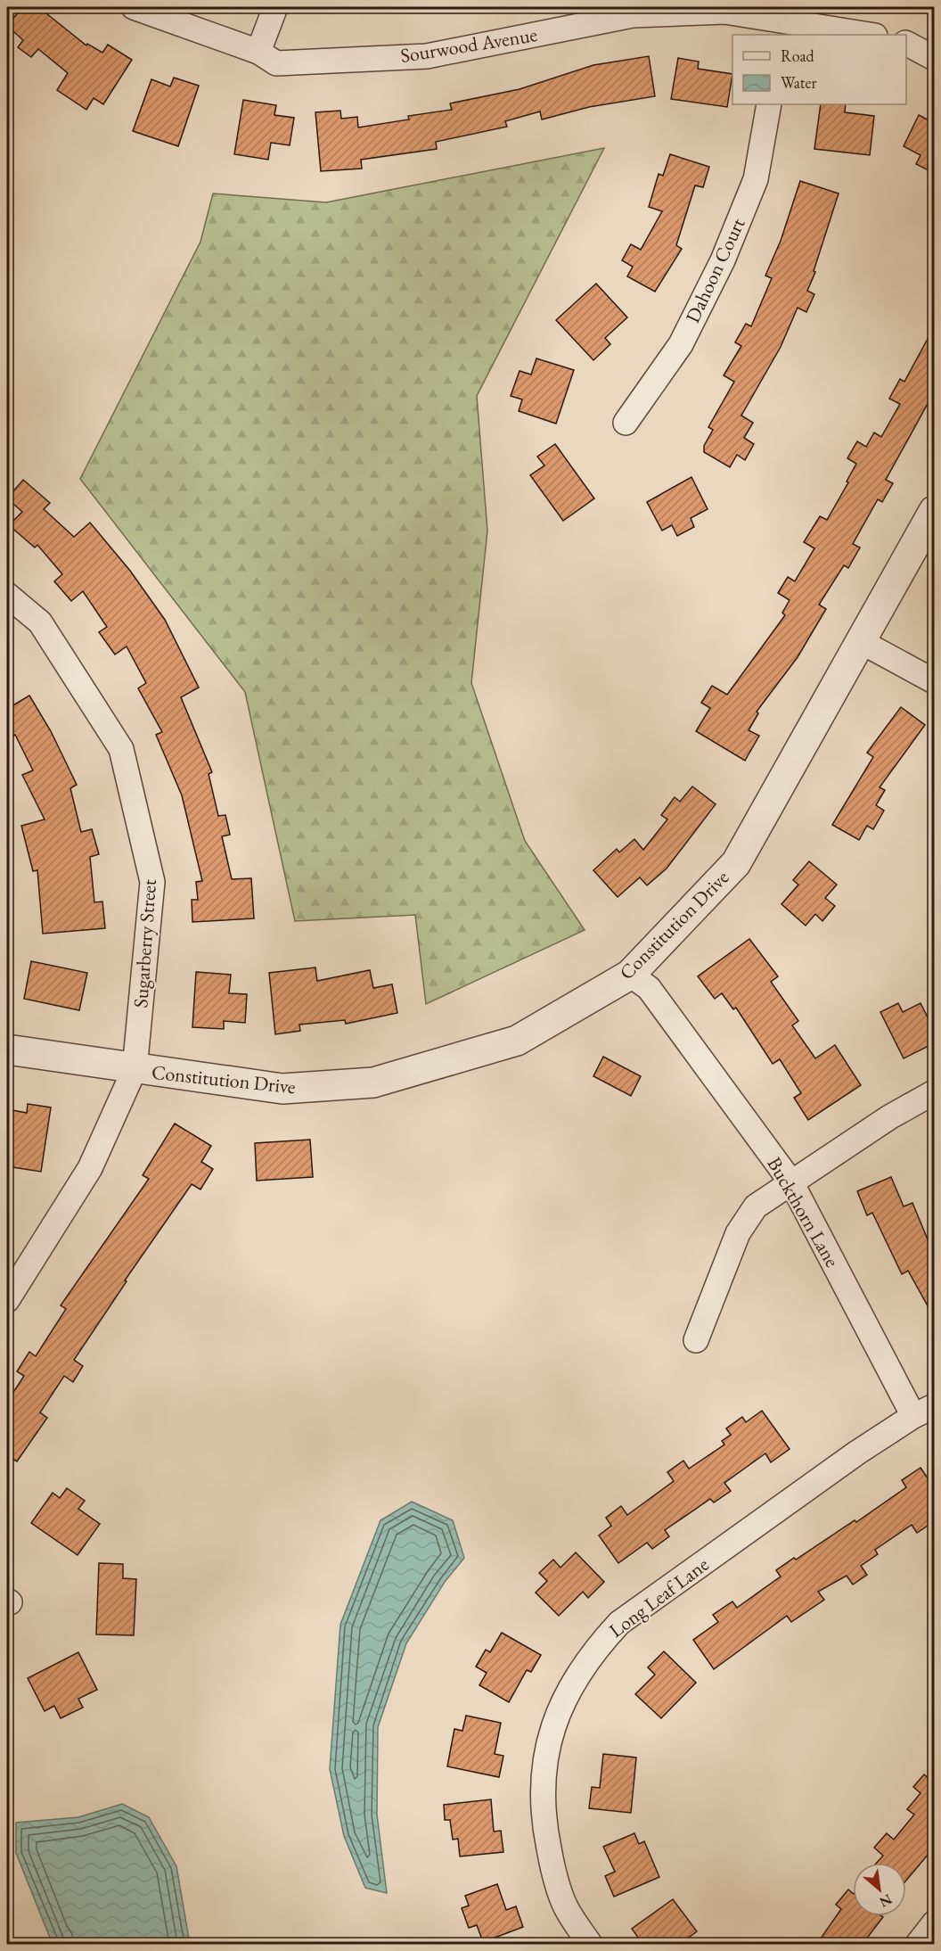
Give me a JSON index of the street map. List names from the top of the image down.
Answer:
{
  "streets": {
    "street": [
      "Sourwood Avenue",
      "Dahoon Court",
      "Constitution Drive",
      "Sugarberry Street",
      "Buckthorn Lane",
      "Long Leaf Lane"
    ]
  },
  "crossings": [
    ["Constitution Drive", "Sugarberry Street"],
    ["Constitution Drive", "Buckthorn Lane"],
    ["Buckthorn Lane", "Long Leaf Lane"]
  ],
  "legend": ["Road", "Water"],
  "north": "bottom right"
}
